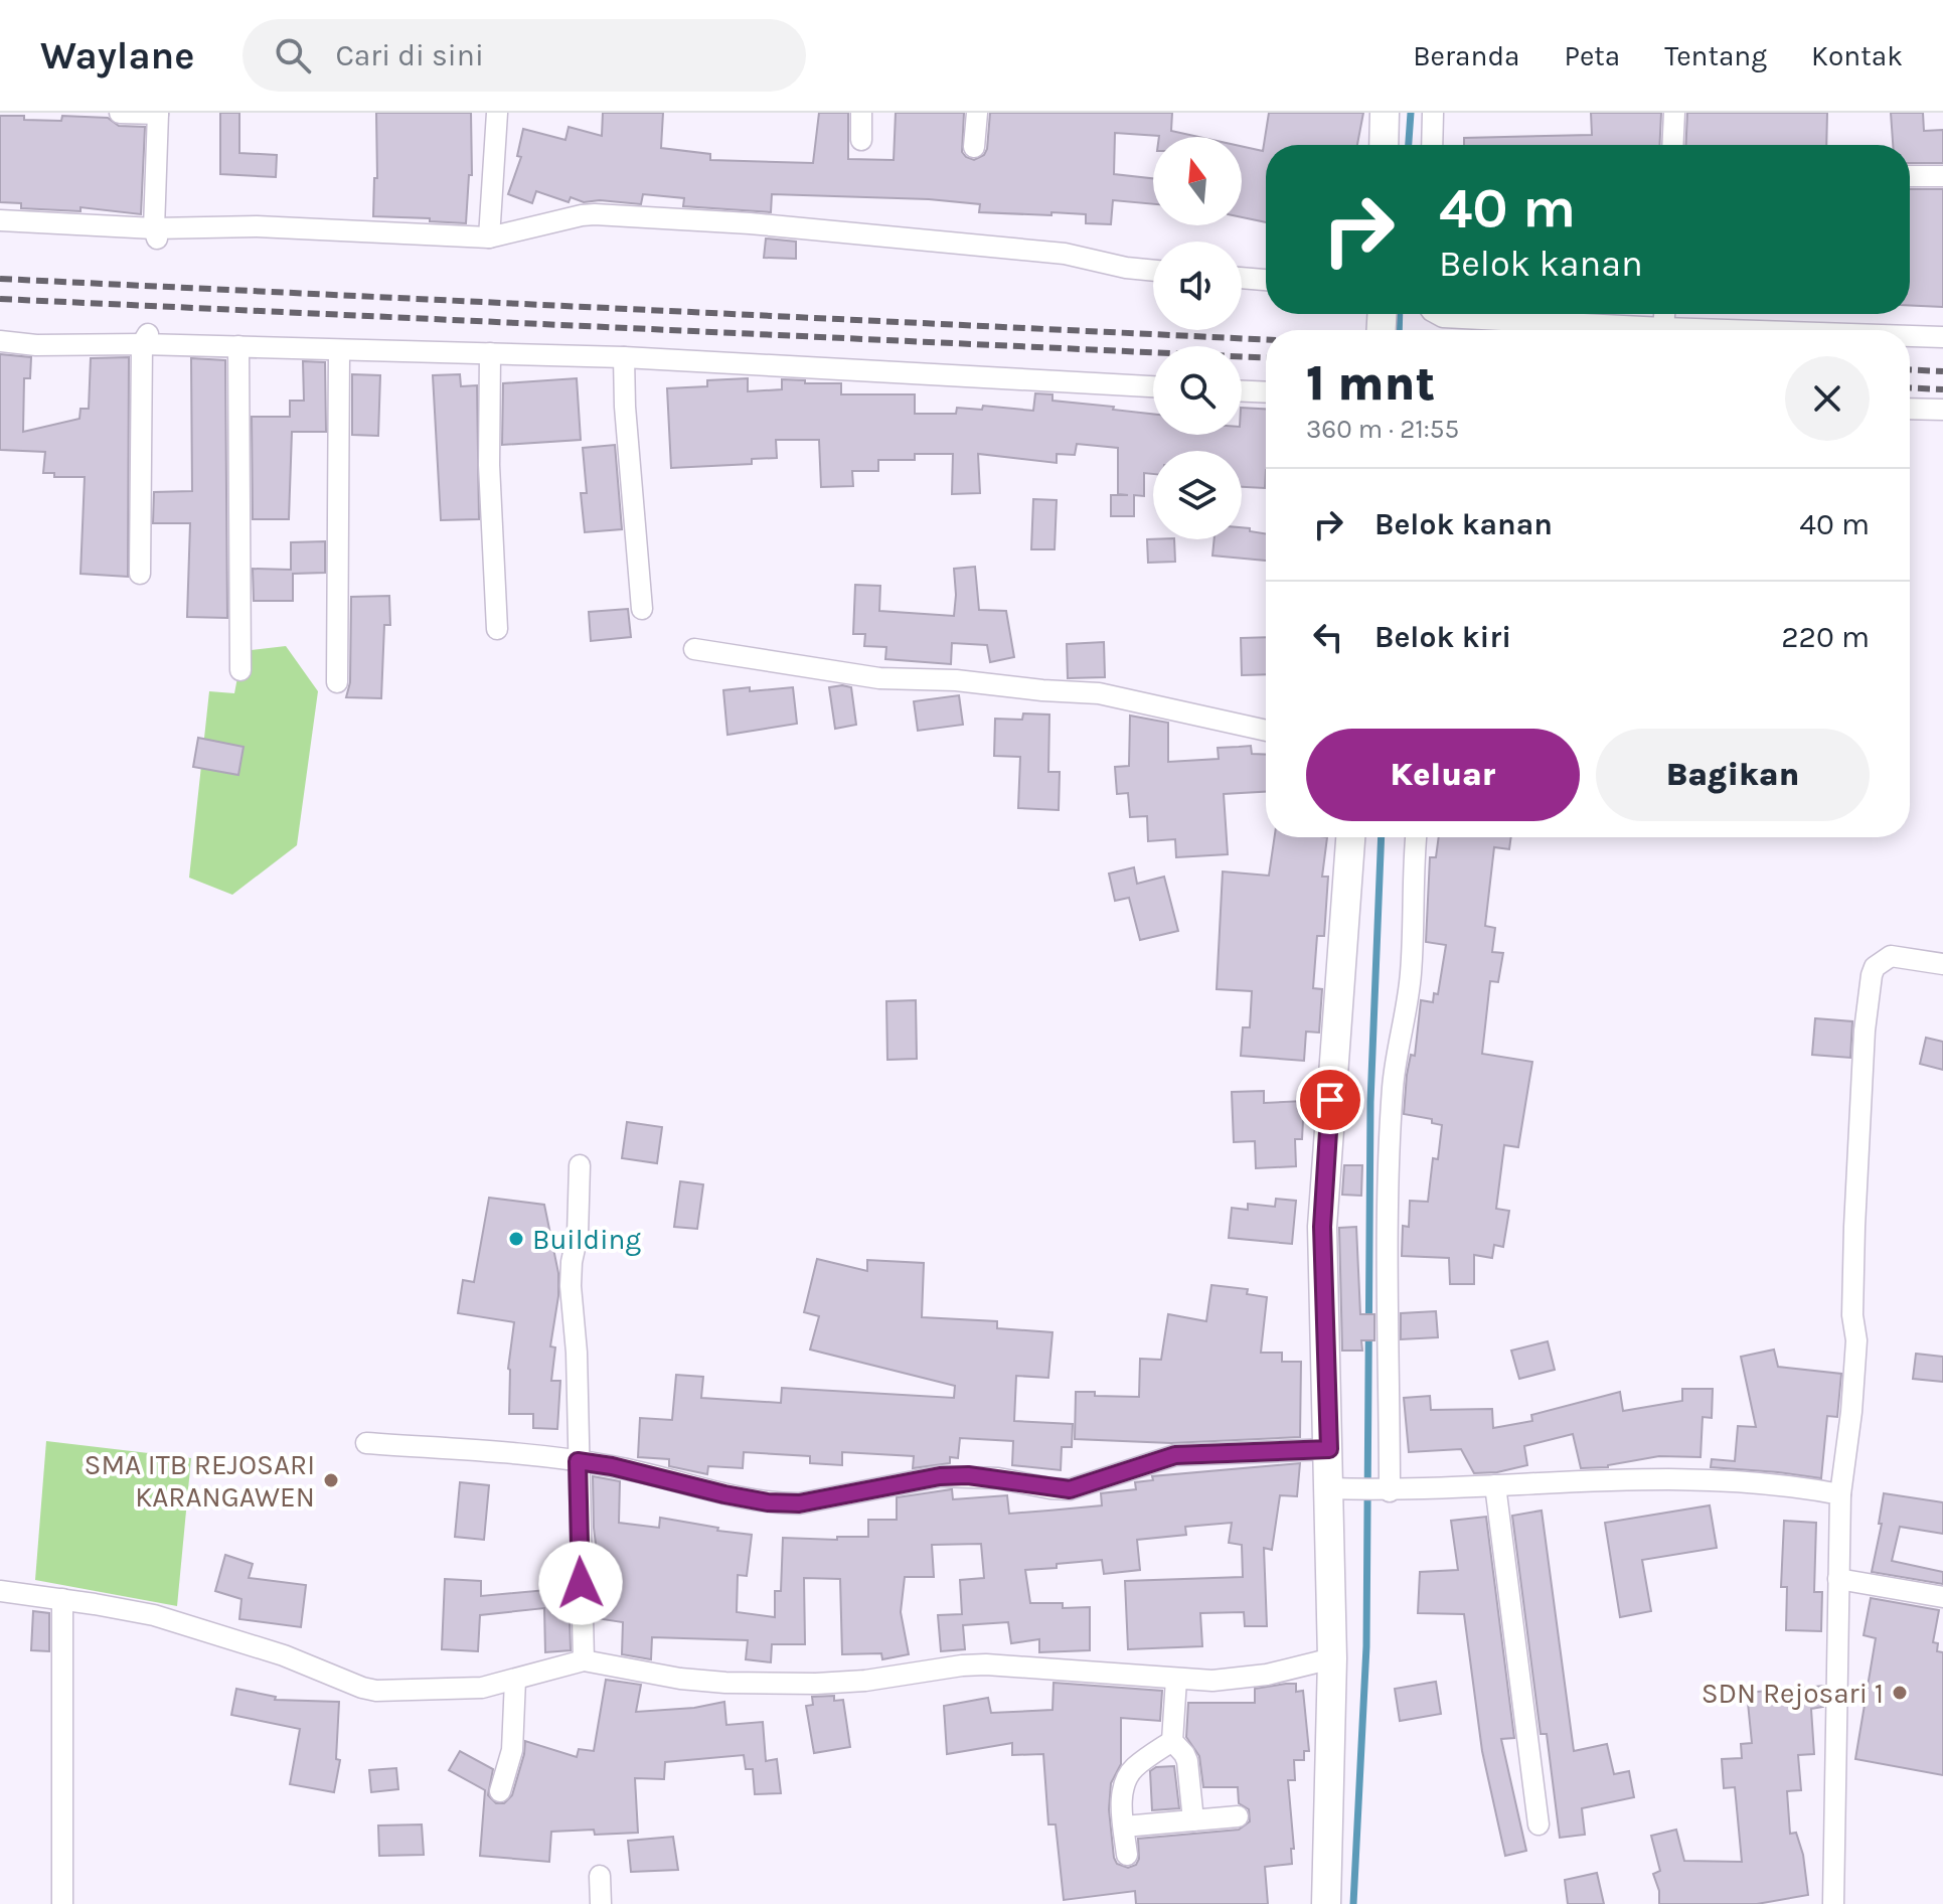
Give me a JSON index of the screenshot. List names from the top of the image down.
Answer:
{
  "places": ["Building", "SMA ITB REJOSARI KARANGAWEN", "SDN Rejosari 1"],
  "north": "top",
  "page": {
    "header": "Waylane",
    "search": "Cari di sini",
    "nav": [
      "Beranda",
      "Peta",
      "Tentang",
      "Kontak"
    ],
    "turn": ["40 m", "Belok kanan"],
    "heading": ["1 mnt", "360 m · 21:55"],
    "list": [
      {
        "name": "Belok kanan",
        "value": "40 m"
      },
      {
        "name": "Belok kiri",
        "value": "220 m"
      }
    ],
    "buttons": ["Keluar", "Bagikan"]
  }
}
